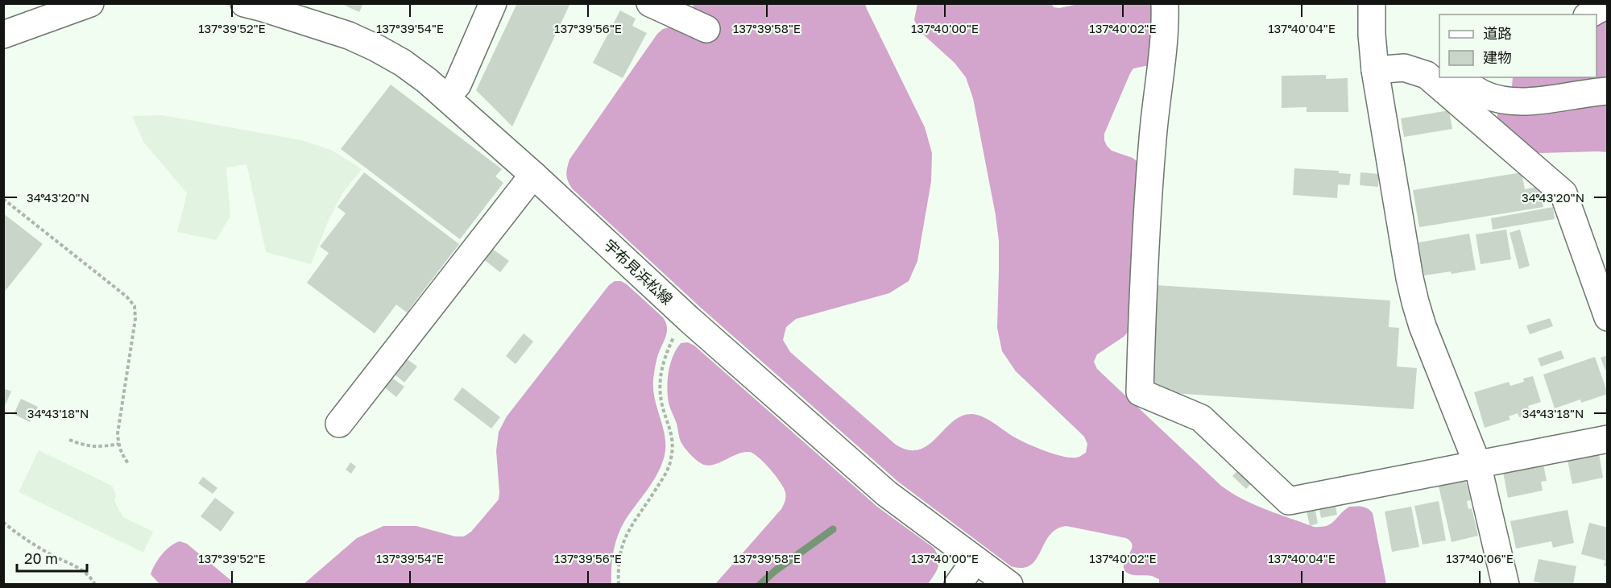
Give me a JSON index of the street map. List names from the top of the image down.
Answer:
{
  "streets": {
    "street": ["宇布見浜松線"]
  },
  "legend": ["道路", "建物"],
  "scale_bar": "20 m",
  "coordinates": [
    "137°39'52\"E",
    "137°39'54\"E",
    "137°39'56\"E",
    "137°39'58\"E",
    "137°40'00\"E",
    "137°40'02\"E",
    "137°40'04\"E",
    "34°43'20\"N",
    "34°43'18\"N",
    "137°40'06\"E"
  ]
}
